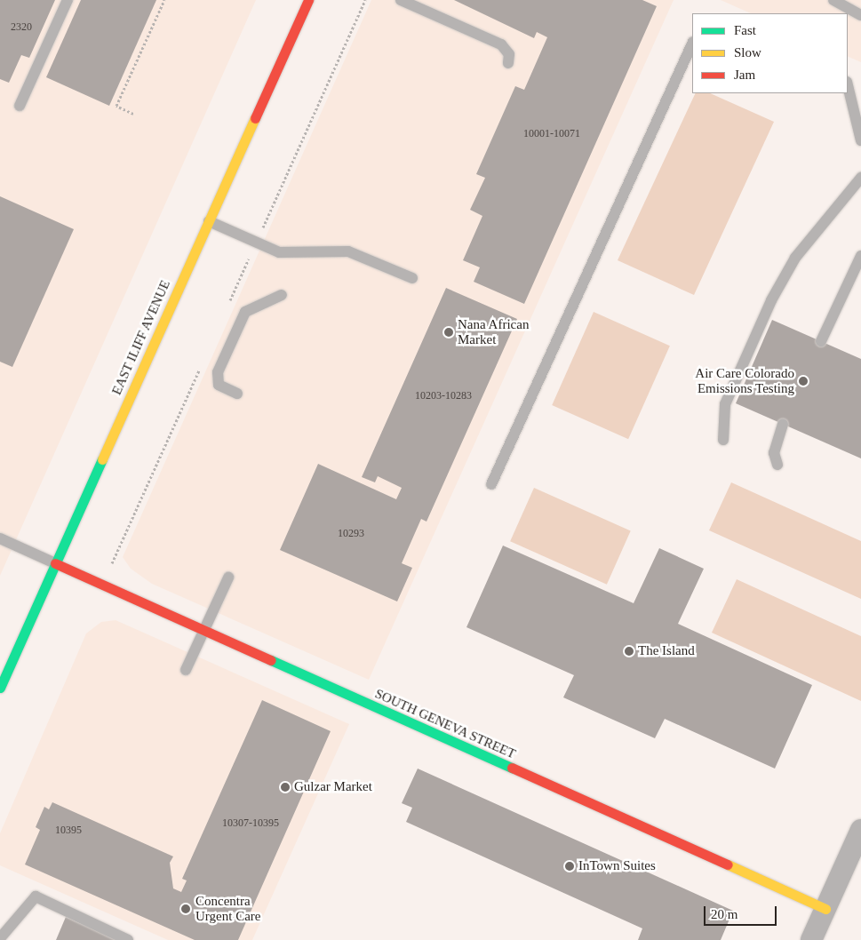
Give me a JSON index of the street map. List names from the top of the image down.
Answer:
{
  "streets": {
    "street": ["EAST ILIFF AVENUE", "SOUTH GENEVA STREET"]
  },
  "crossings": [
    ["EAST ILIFF AVENUE", "SOUTH GENEVA STREET"]
  ],
  "places": [
    "Nana African Market",
    "Air Care Colorado Emissions Testing",
    "The Island",
    "Gulzar Market",
    "InTown Suites",
    "Concentra Urgent Care"
  ],
  "house_numbers": [
    "2320",
    "10001-10071",
    "10203-10283",
    "10293",
    "10307-10395",
    "10395"
  ],
  "legend": ["Fast", "Slow", "Jam"],
  "scale_bar": "20 m"
}
